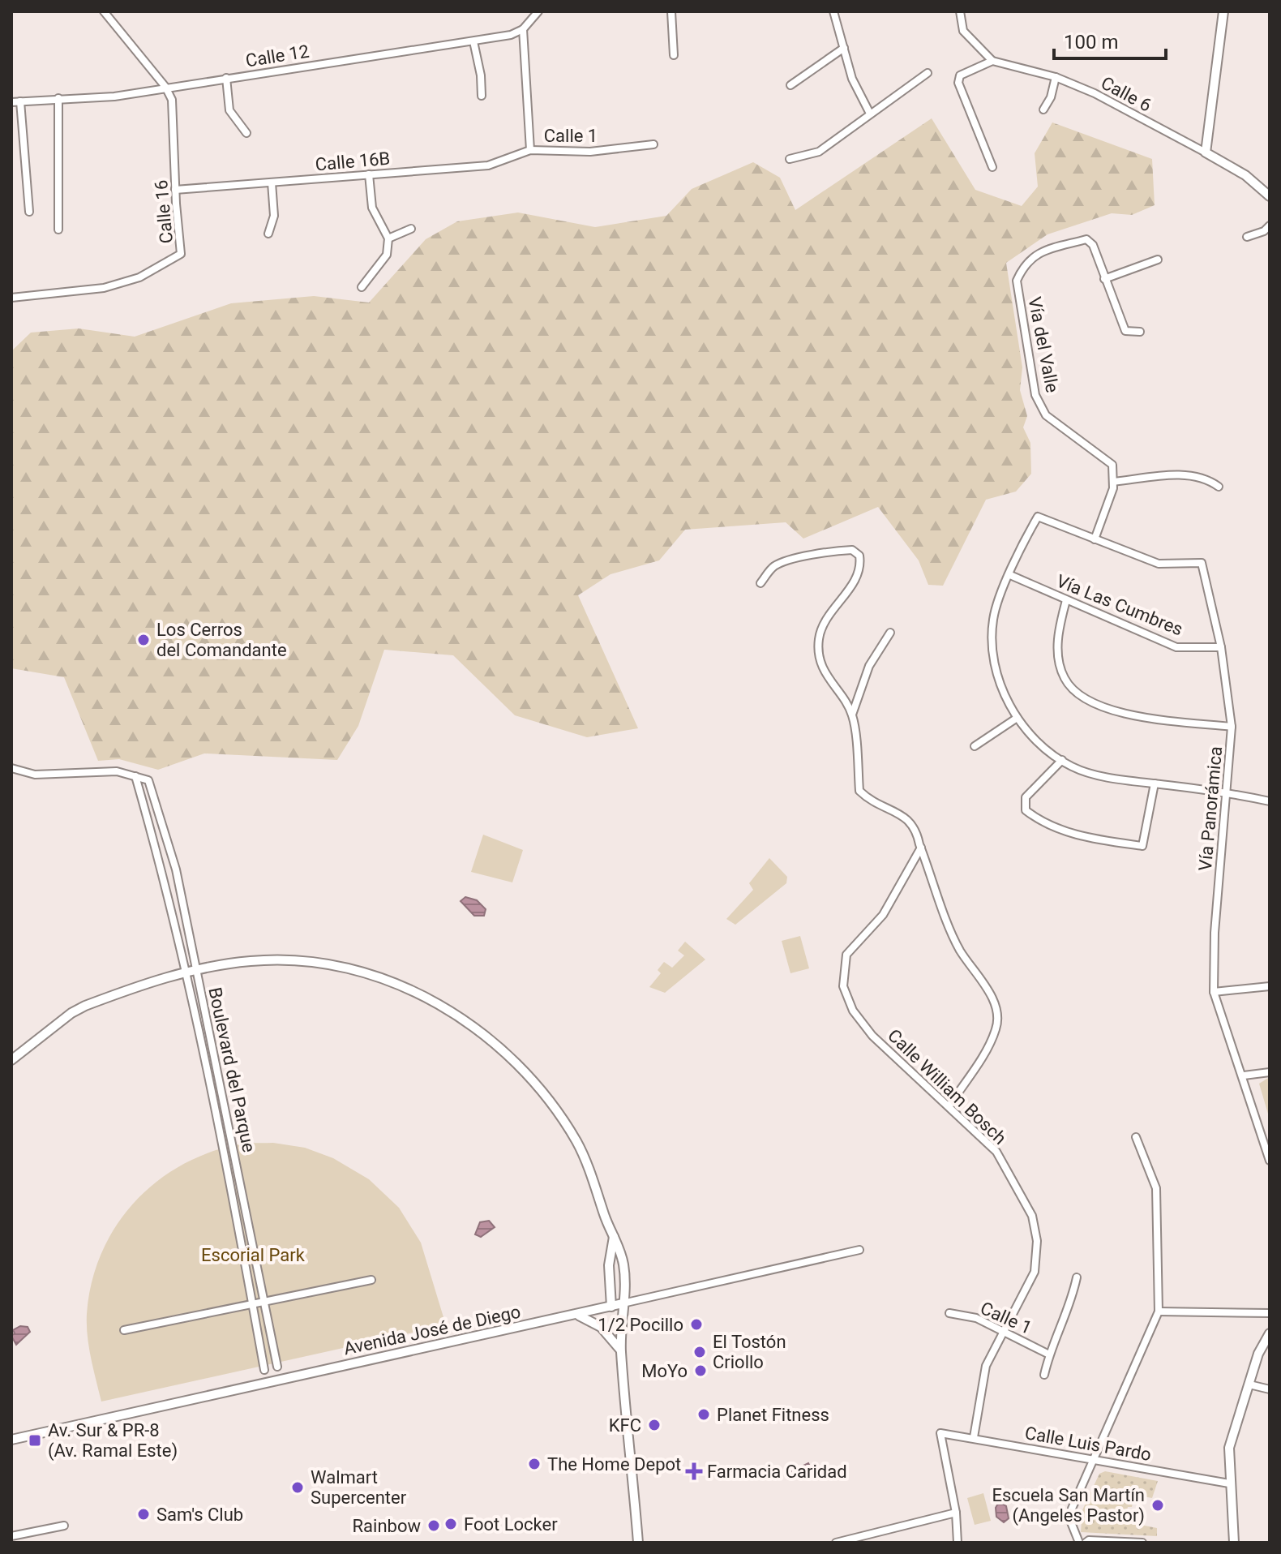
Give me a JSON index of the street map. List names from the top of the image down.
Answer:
{
  "streets": {
    "street": [
      "Calle 12",
      "Calle 6",
      "Calle 1",
      "Calle 16B",
      "Calle 16",
      "Vía del Valle",
      "Vía Las Cumbres",
      "Vía Panorámica",
      "Boulevard del Parque",
      "Calle William Bosch",
      "Avenida José de Diego",
      "Calle Luis Pardo"
    ]
  },
  "crossings": [
    ["Calle 12", "Calle 1"],
    ["Calle 12", "Calle 16"],
    ["Calle 1", "Calle 16B"],
    ["Calle 1", "Calle William Bosch"],
    ["Calle 16B", "Calle 16"],
    ["Vía Las Cumbres", "Vía Panorámica"],
    ["Calle William Bosch", "Calle Luis Pardo"]
  ],
  "parks": ["Escorial Park"],
  "places": {
    "other": [
      "Los Cerros del Comandante",
      "1/2 Pocillo",
      "El Tostón Criollo",
      "MoYo",
      "Planet Fitness",
      "KFC",
      "The Home Depot",
      "Walmart Supercenter",
      "Escuela San Martín (Angeles Pastor)",
      "Sam's Club",
      "Foot Locker",
      "Rainbow"
    ],
    "transit": ["Av. Sur & PR-8 (Av. Ramal Este)"],
    "health": ["Farmacia Caridad"]
  },
  "scale_bar": "100 m"
}
